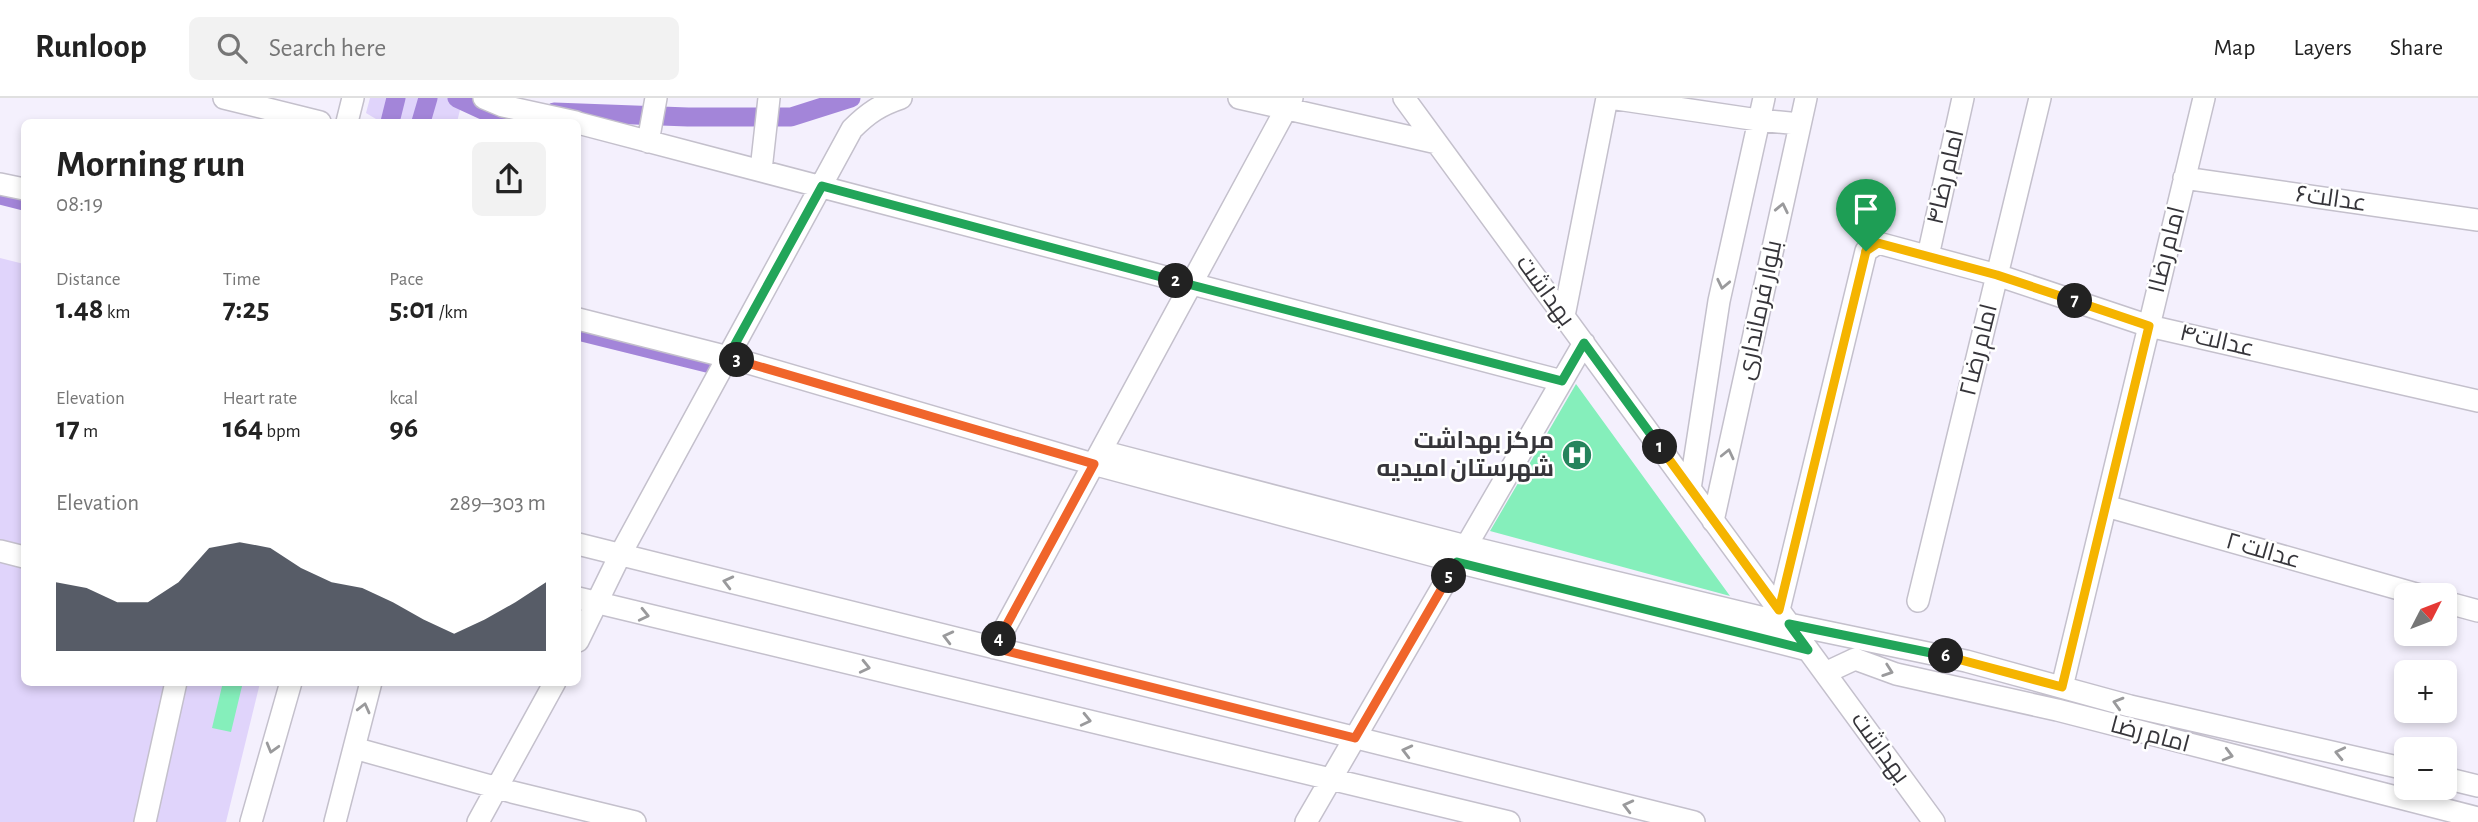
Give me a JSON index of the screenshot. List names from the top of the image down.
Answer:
{
  "streets": {
    "street": [
      "امام رضا۴",
      "عدالت۶",
      "امام رضا۱",
      "بهداشت",
      "بلوار فرمانداری",
      "عدالت۴",
      "امام رضا۲",
      "عدالت ۲",
      "امام رضا"
    ]
  },
  "crossings": [
    ["امام رضا۴", "عدالت۴"],
    ["عدالت۶", "امام رضا۱"],
    ["امام رضا۱", "عدالت۴"],
    ["امام رضا۱", "عدالت ۲"],
    ["امام رضا۱", "امام رضا"],
    ["بهداشت", "بلوار فرمانداری"],
    ["بهداشت", "عدالت۴"],
    ["بهداشت", "امام رضا"],
    ["عدالت۴", "امام رضا۲"],
    ["عدالت۴", "امام رضا"]
  ],
  "places": {
    "hospital": ["مرکز بهداشت شهرستان امیدیه"]
  },
  "north": "top right",
  "page": {
    "header": "Runloop",
    "search": "Search here",
    "nav": ["Map", "Layers", "Share"],
    "heading": ["Morning run", "08:19"],
    "stats": [
      ["Distance", "1.48 km"],
      ["Time", "7:25"],
      ["Pace", "5:01 /km"],
      ["Elevation", "17 m"],
      ["Heart rate", "164 bpm"],
      ["kcal", "96"]
    ],
    "pins": [
      "2",
      "7",
      "3",
      "1",
      "5",
      "4",
      "6"
    ],
    "chart": ["Elevation", "289–303 m"],
    "map_buttons": ["+", "−"]
  }
}
